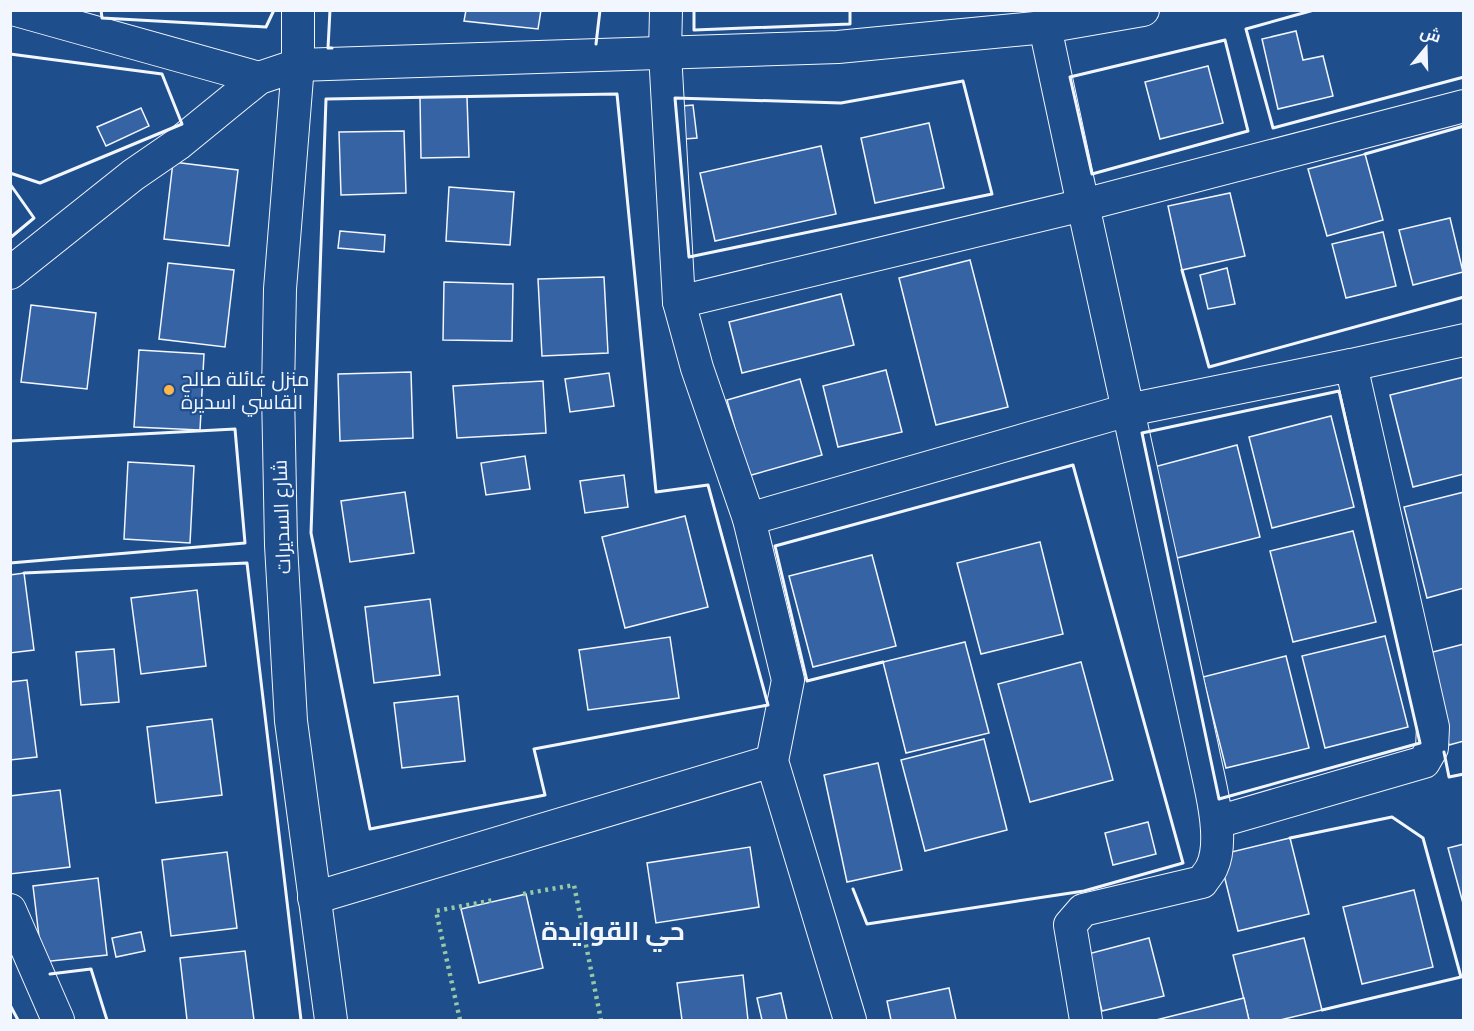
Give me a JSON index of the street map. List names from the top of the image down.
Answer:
{
  "streets": {
    "street": ["شارع السديرات"]
  },
  "districts": ["حي القوايدة"],
  "places": ["منزل عائلة صالح القاسي اسديرة"],
  "north": "top"
}
